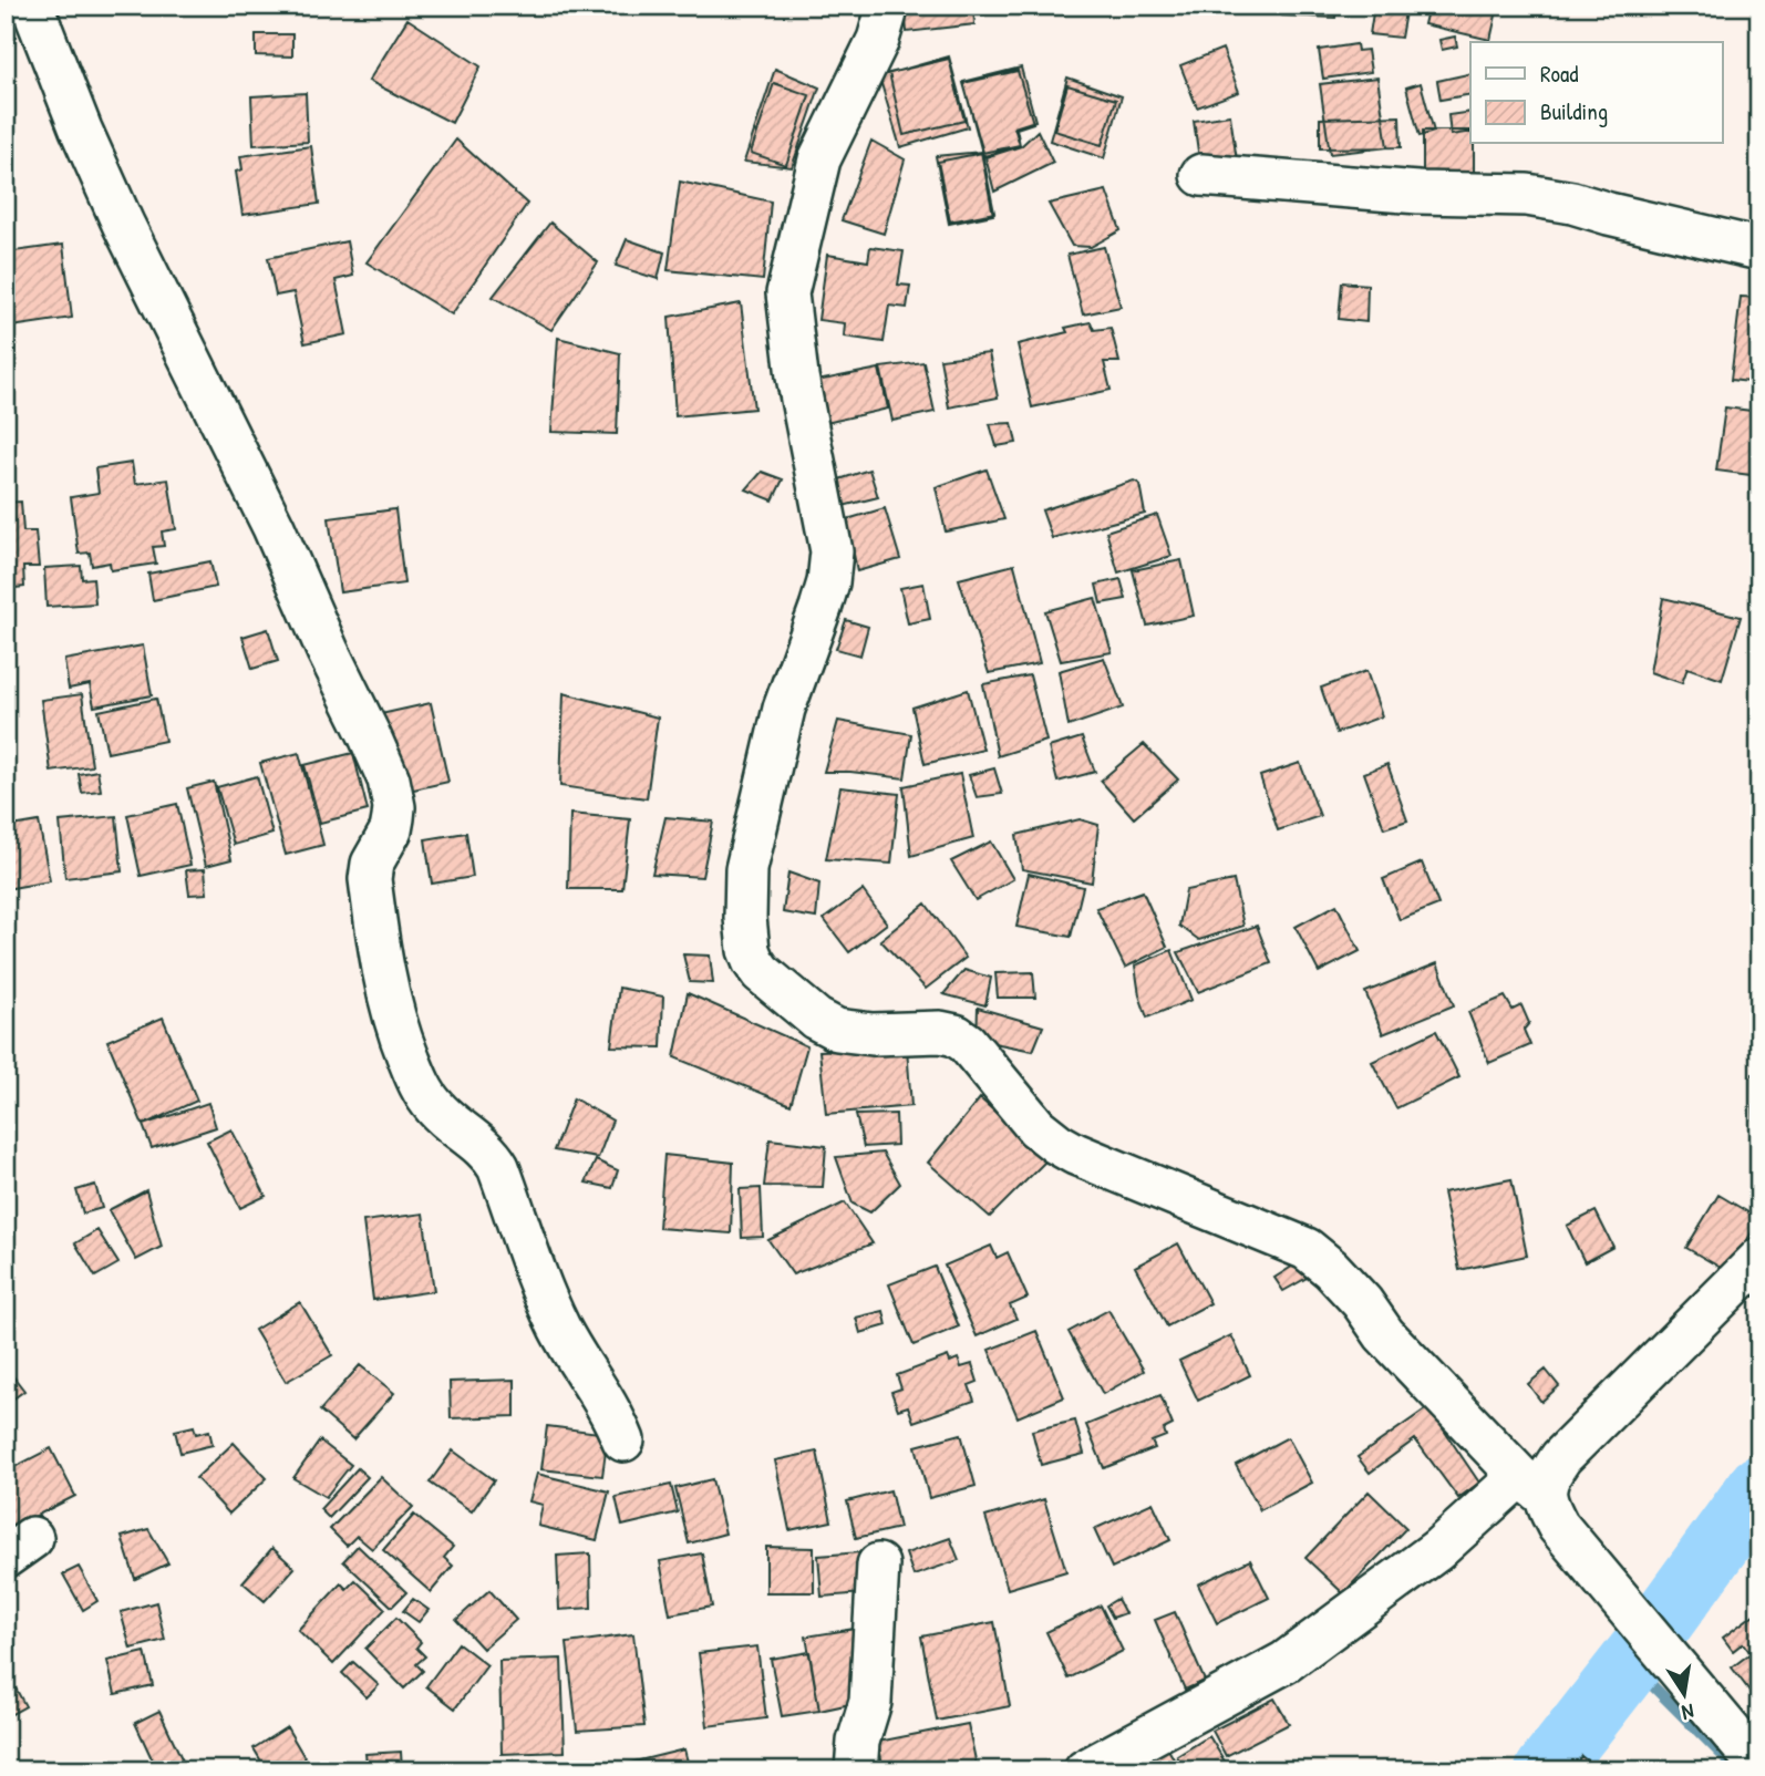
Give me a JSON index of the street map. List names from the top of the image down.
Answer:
{
  "legend": ["Road", "Building"],
  "north": "bottom"
}
